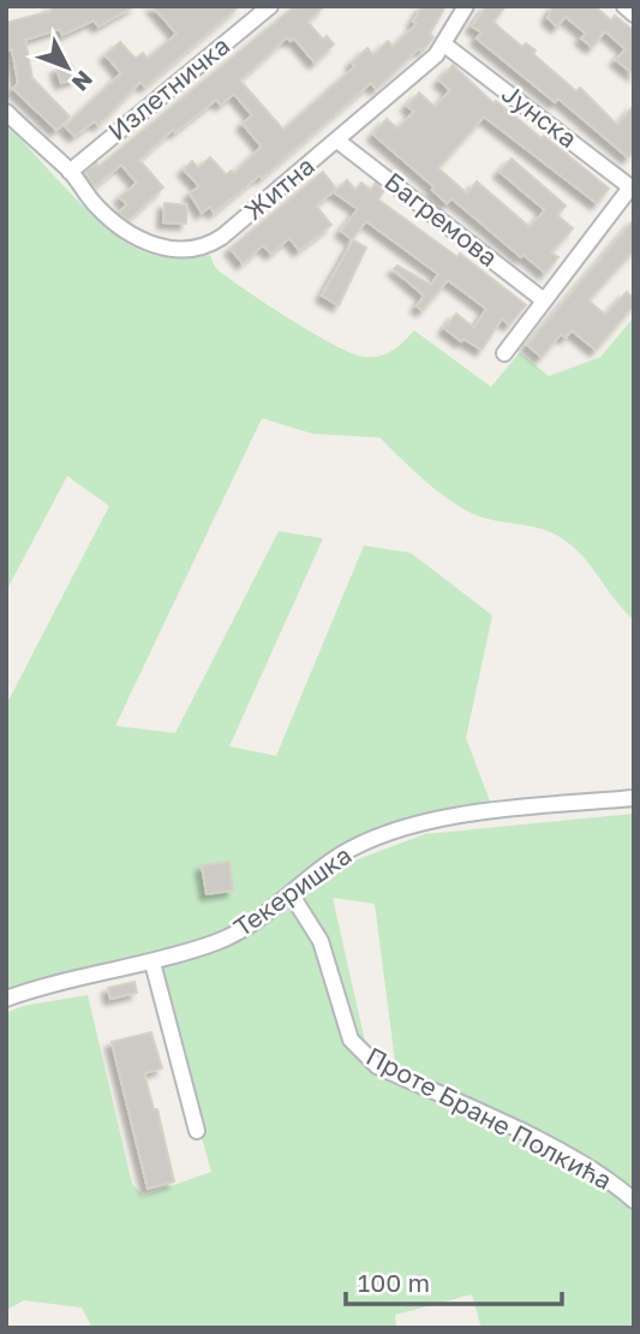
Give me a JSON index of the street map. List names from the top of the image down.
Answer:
{
  "streets": {
    "street": [
      "Излетничка",
      "Јунска",
      "Житна",
      "Багремова",
      "Текеришка",
      "Проте Бране Полкића"
    ]
  },
  "crossings": [
    ["Излетничка", "Житна"],
    ["Јунска", "Житна"],
    ["Житна", "Багремова"],
    ["Текеришка", "Проте Бране Полкића"]
  ],
  "scale_bar": "100 m",
  "north": "bottom right"
}
